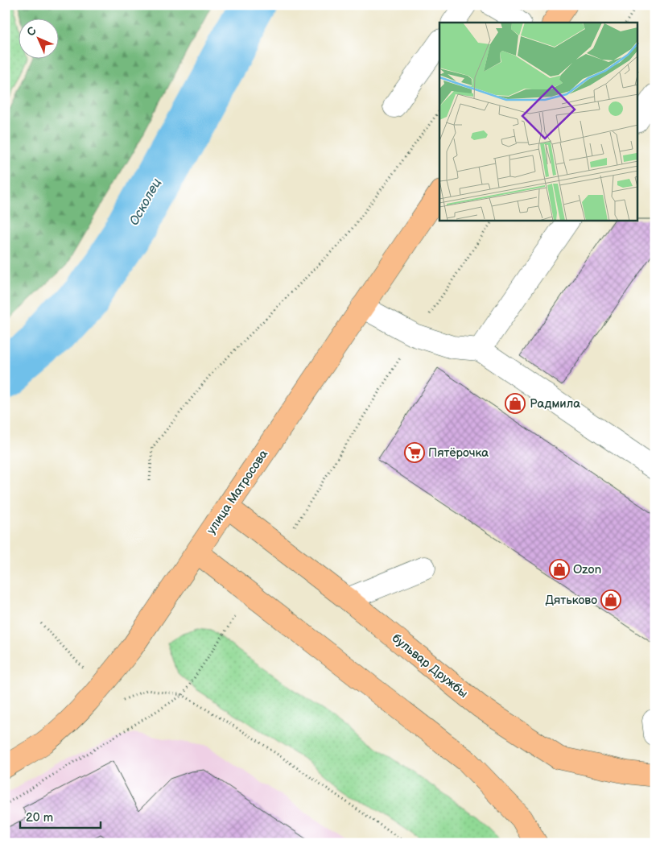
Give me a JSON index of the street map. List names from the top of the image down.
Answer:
{
  "streets": {
    "main road": ["улица Матросова", "бульвар Дружбы"]
  },
  "crossings": [
    ["улица Матросова", "бульвар Дружбы"]
  ],
  "water": ["Осколец"],
  "places": {
    "shop": ["Радмила", "Ozon", "Дятьково"],
    "supermarket": ["Пятёрочка"]
  },
  "scale_bar": "20 m",
  "north": "top left"
}
